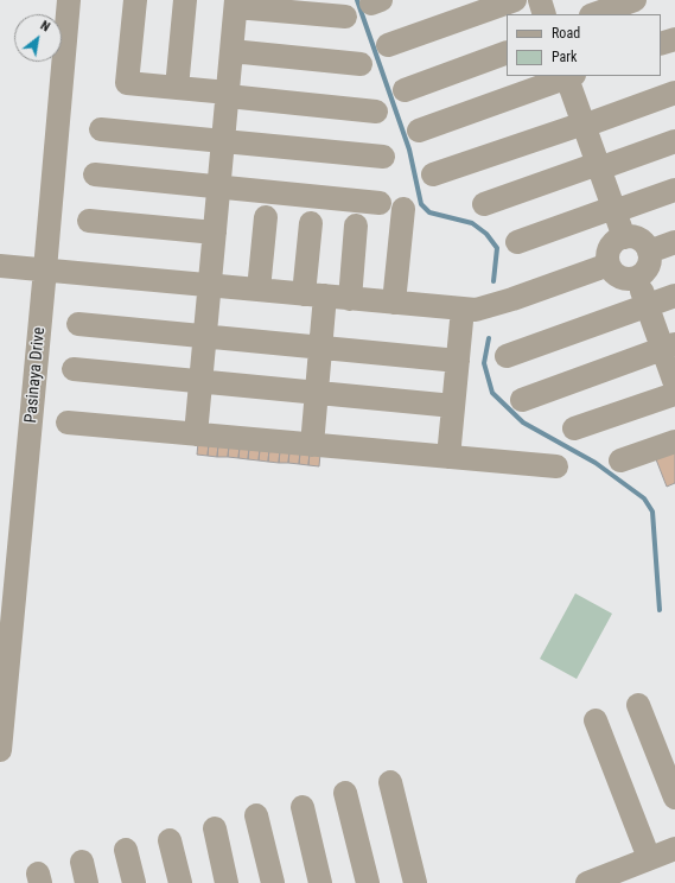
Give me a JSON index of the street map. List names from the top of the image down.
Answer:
{
  "streets": {
    "street": ["Pasinaya Drive"]
  },
  "legend": ["Road", "Park"],
  "north": "top right"
}
